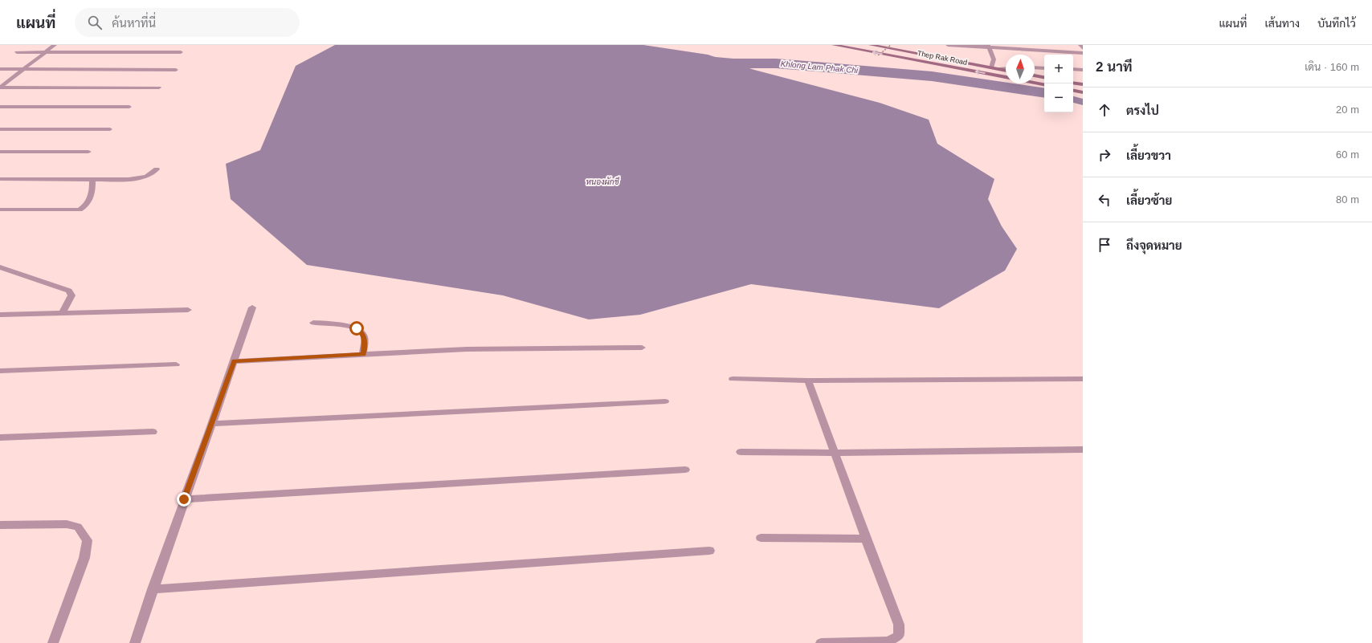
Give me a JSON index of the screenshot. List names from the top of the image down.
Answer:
{
  "streets": {
    "main road": ["Thep Rak Road"]
  },
  "water": ["Khlong Lam Phak Chi", "หนองผักชี"],
  "north": "top",
  "page": {
    "header": "แผนที่",
    "search": "ค้นหาที่นี่",
    "nav": ["แผนที่", "เส้นทาง", "บันทึกไว้"],
    "heading": ["2 นาที", "เดิน · 160 m"],
    "map_buttons": ["+", "−"],
    "list": [
      ["ตรงไป", "20 m"],
      ["เลี้ยวขวา", "60 m"],
      ["เลี้ยวซ้าย", "80 m"],
      "ถึงจุดหมาย"
    ]
  }
}
